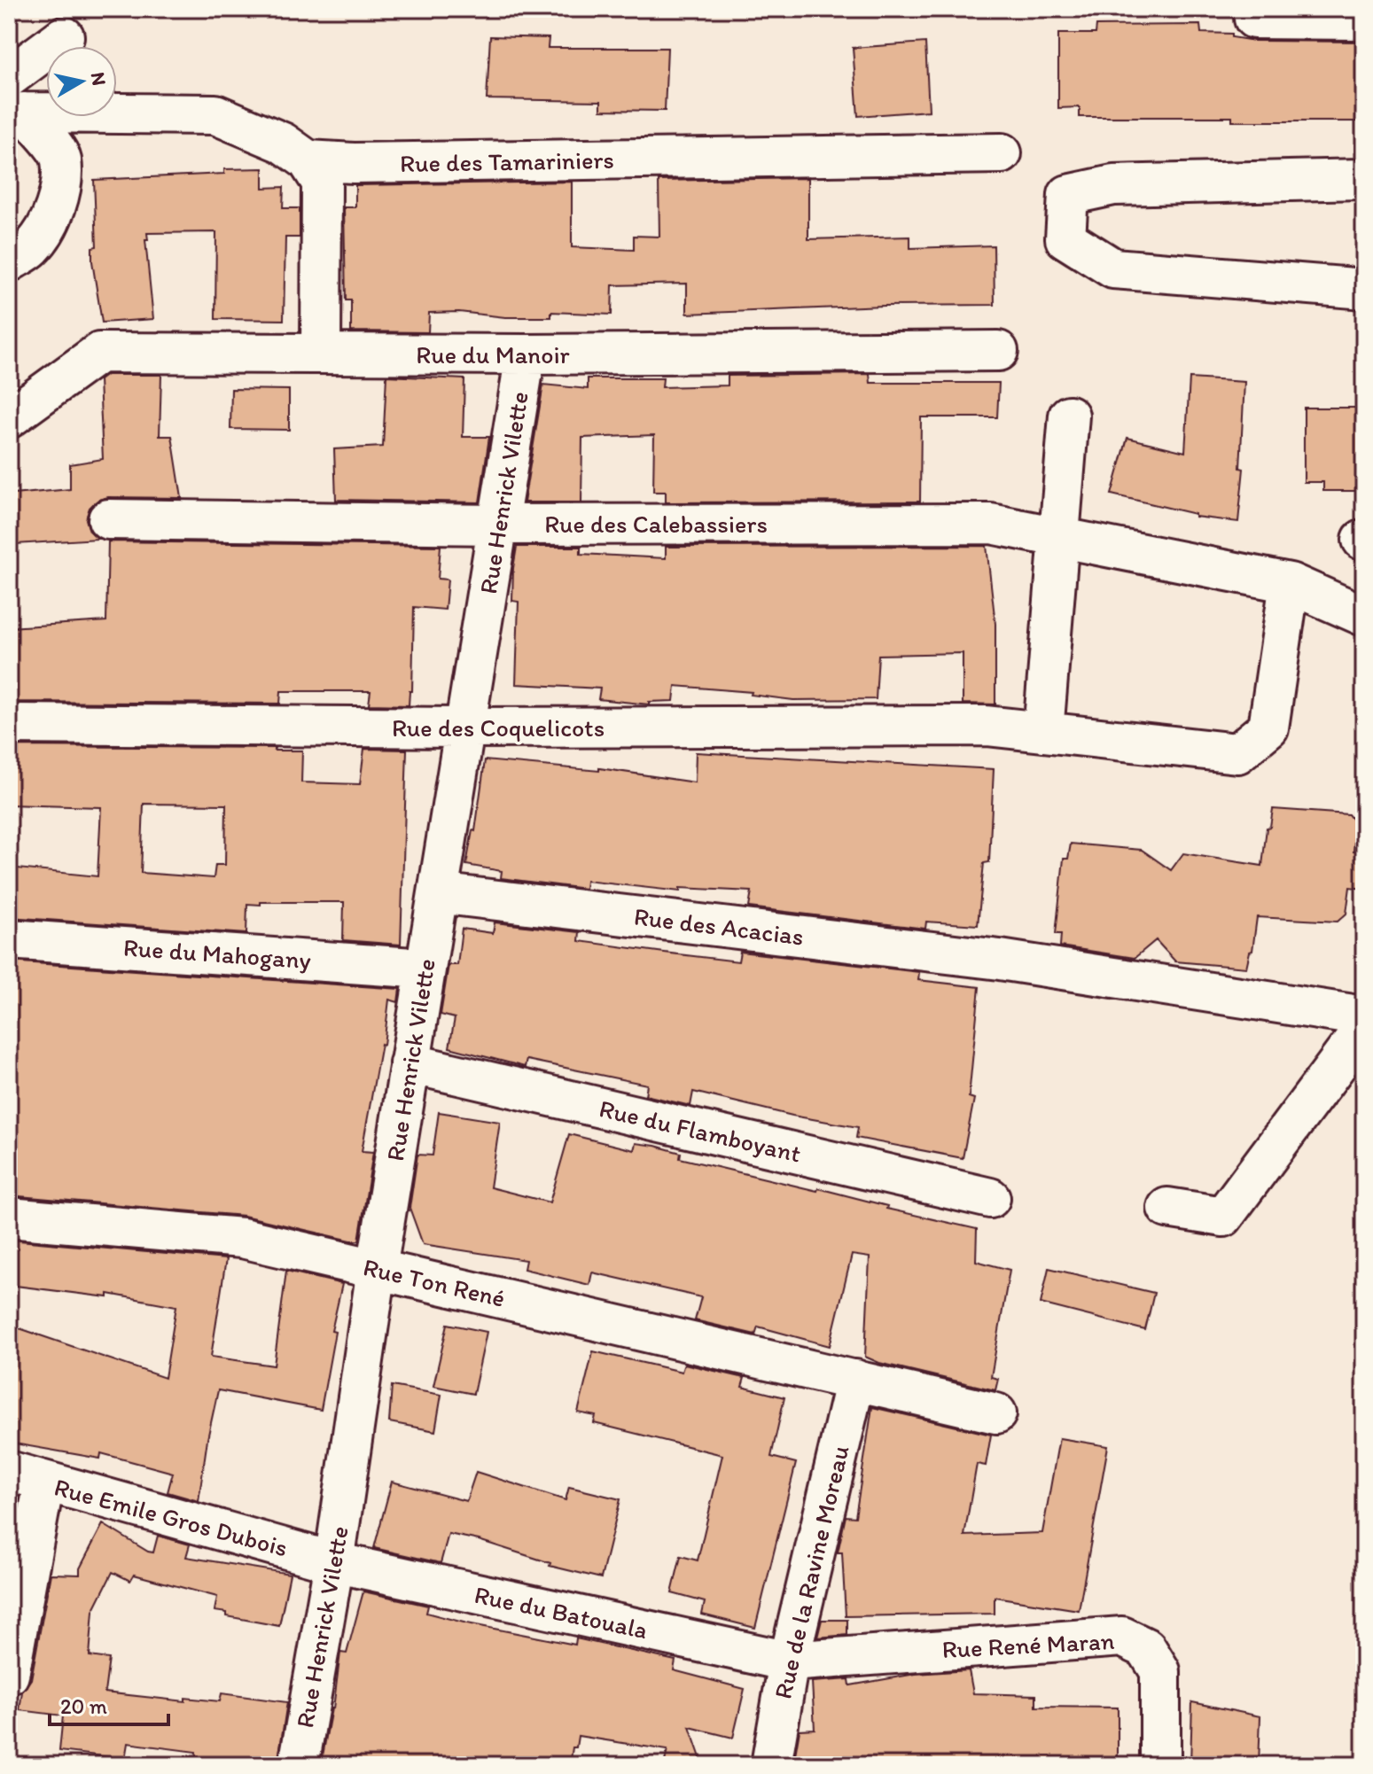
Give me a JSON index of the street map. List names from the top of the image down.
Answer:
{
  "streets": {
    "street": [
      "Rue des Tamariniers",
      "Rue du Manoir",
      "Rue Henrick Vilette",
      "Rue des Calebassiers",
      "Rue des Coquelicots",
      "Rue des Acacias",
      "Rue du Mahogany",
      "Rue du Flamboyant",
      "Rue Ton René",
      "Rue Emile Gros Dubois",
      "Rue de la Ravine Moreau",
      "Rue du Batouala",
      "Rue René Maran"
    ]
  },
  "crossings": [
    ["Rue du Manoir", "Rue Henrick Vilette"],
    ["Rue Henrick Vilette", "Rue des Calebassiers"],
    ["Rue Henrick Vilette", "Rue des Coquelicots"],
    ["Rue Henrick Vilette", "Rue des Acacias"],
    ["Rue Henrick Vilette", "Rue du Mahogany"],
    ["Rue Henrick Vilette", "Rue du Flamboyant"],
    ["Rue Henrick Vilette", "Rue Ton René"],
    ["Rue Henrick Vilette", "Rue Emile Gros Dubois"],
    ["Rue Henrick Vilette", "Rue du Batouala"],
    ["Rue des Calebassiers", "Rue des Coquelicots"],
    ["Rue Ton René", "Rue de la Ravine Moreau"],
    ["Rue Emile Gros Dubois", "Rue du Batouala"],
    ["Rue de la Ravine Moreau", "Rue du Batouala"],
    ["Rue de la Ravine Moreau", "Rue René Maran"],
    ["Rue du Batouala", "Rue René Maran"]
  ],
  "scale_bar": "20 m",
  "north": "right"
}
